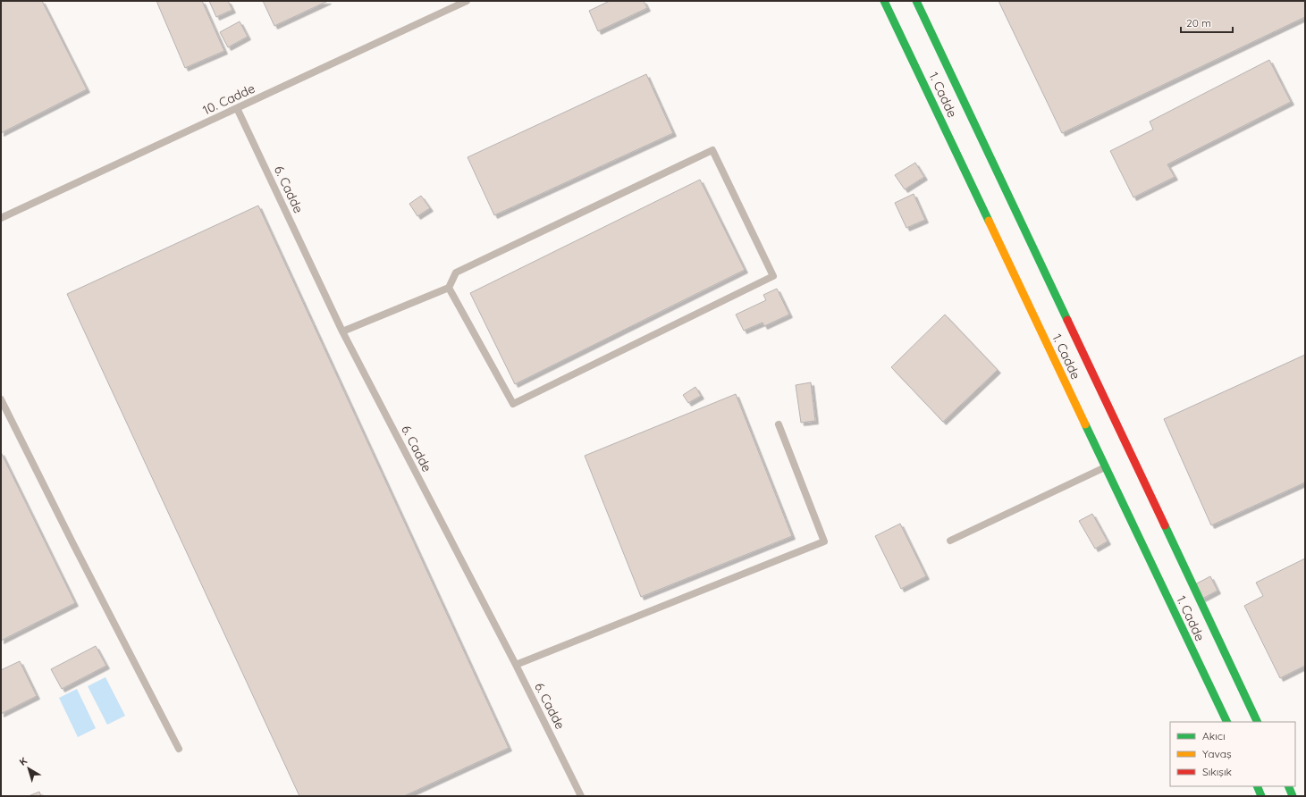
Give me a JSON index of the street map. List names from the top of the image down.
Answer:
{
  "streets": {
    "street": ["1. Cadde"],
    "lane": ["10. Cadde", "6. Cadde"]
  },
  "crossings": [
    ["10. Cadde", "6. Cadde"]
  ],
  "legend": ["Akıcı", "Yavaş", "Sıkışık"],
  "scale_bar": "20 m",
  "north": "top left"
}
